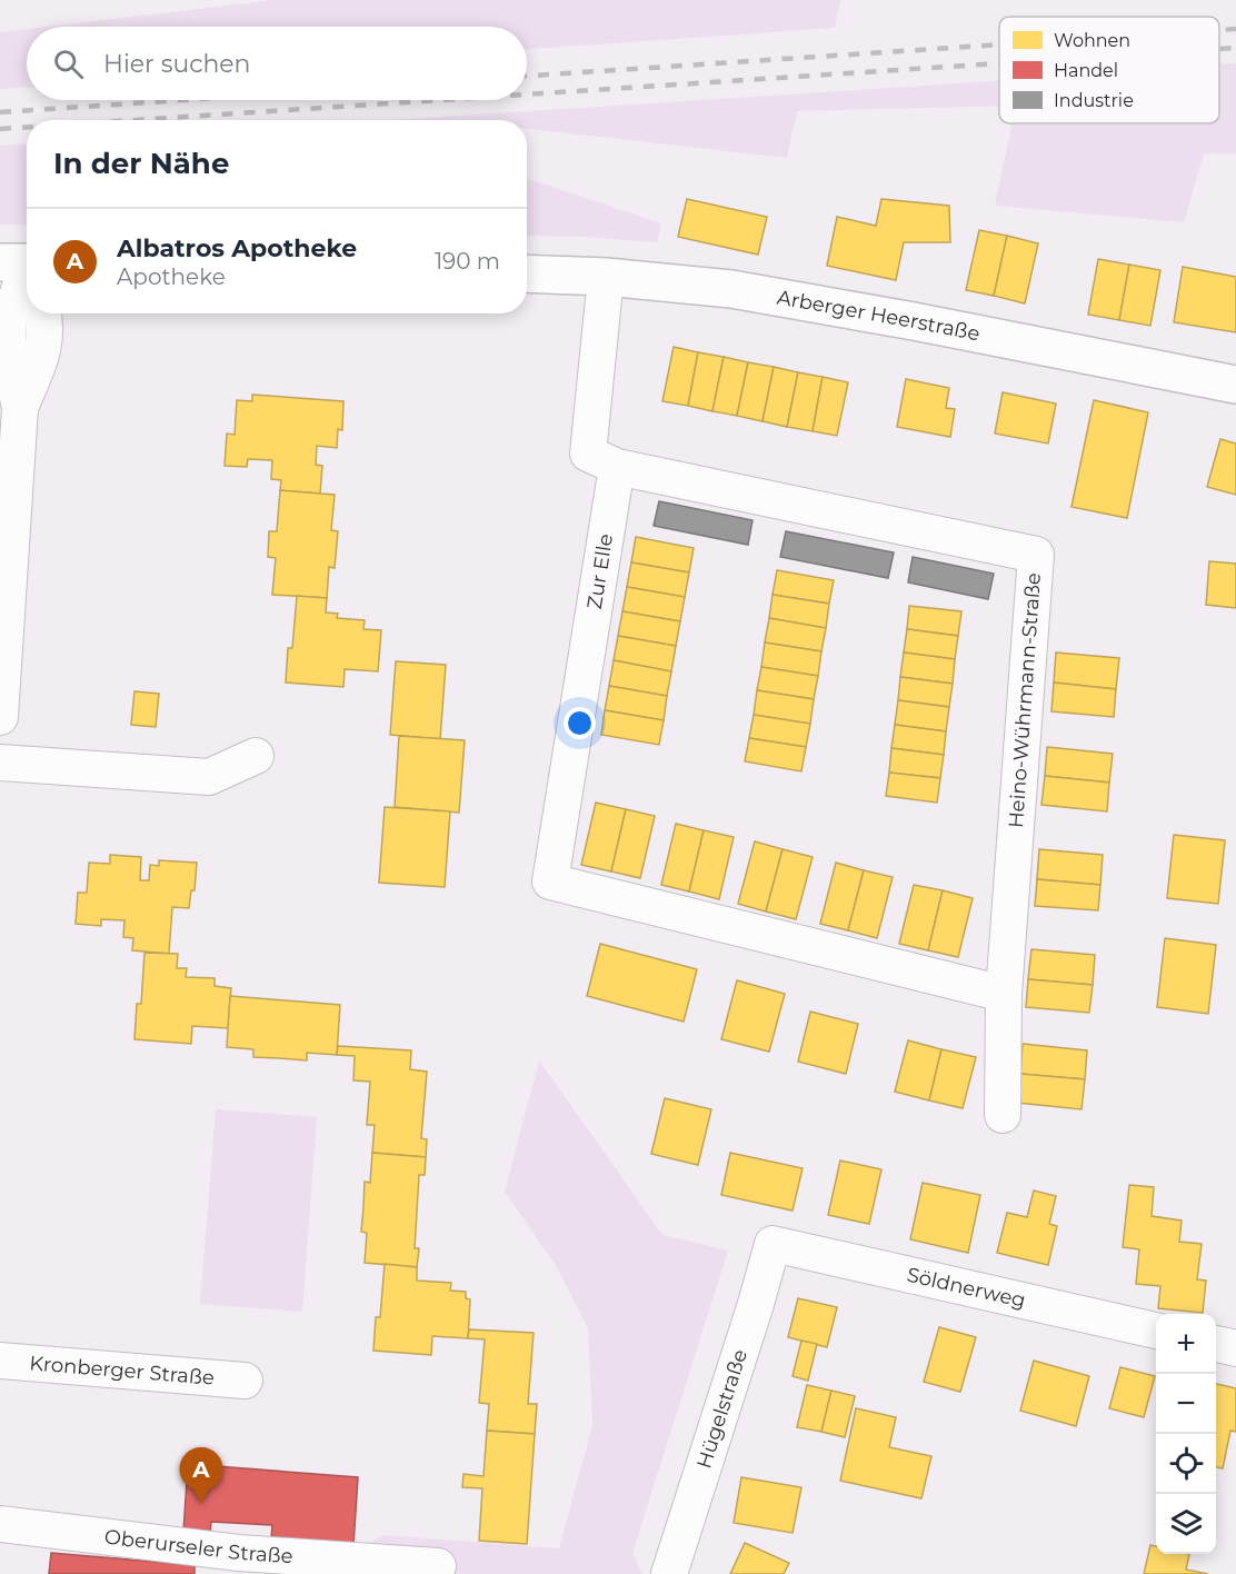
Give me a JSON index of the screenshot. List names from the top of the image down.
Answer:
{
  "streets": {
    "main road": ["Arberger Heerstraße"],
    "street": [
      "Zur Elle",
      "Heino-Wührmann-Straße",
      "Söldnerweg",
      "Kronberger Straße",
      "Hügelstraße",
      "Oberurseler Straße"
    ]
  },
  "crossings": [
    ["Zur Elle", "Heino-Wührmann-Straße"],
    ["Söldnerweg", "Hügelstraße"]
  ],
  "legend": ["Wohnen", "Handel", "Industrie"],
  "page": {
    "search": "Hier suchen",
    "heading": "In der Nähe",
    "list": [
      {
        "mark": "A",
        "name": "Albatros Apotheke",
        "note": "Apotheke",
        "value": "190 m"
      }
    ],
    "map_buttons": ["+", "−"],
    "pins": "A"
  }
}
